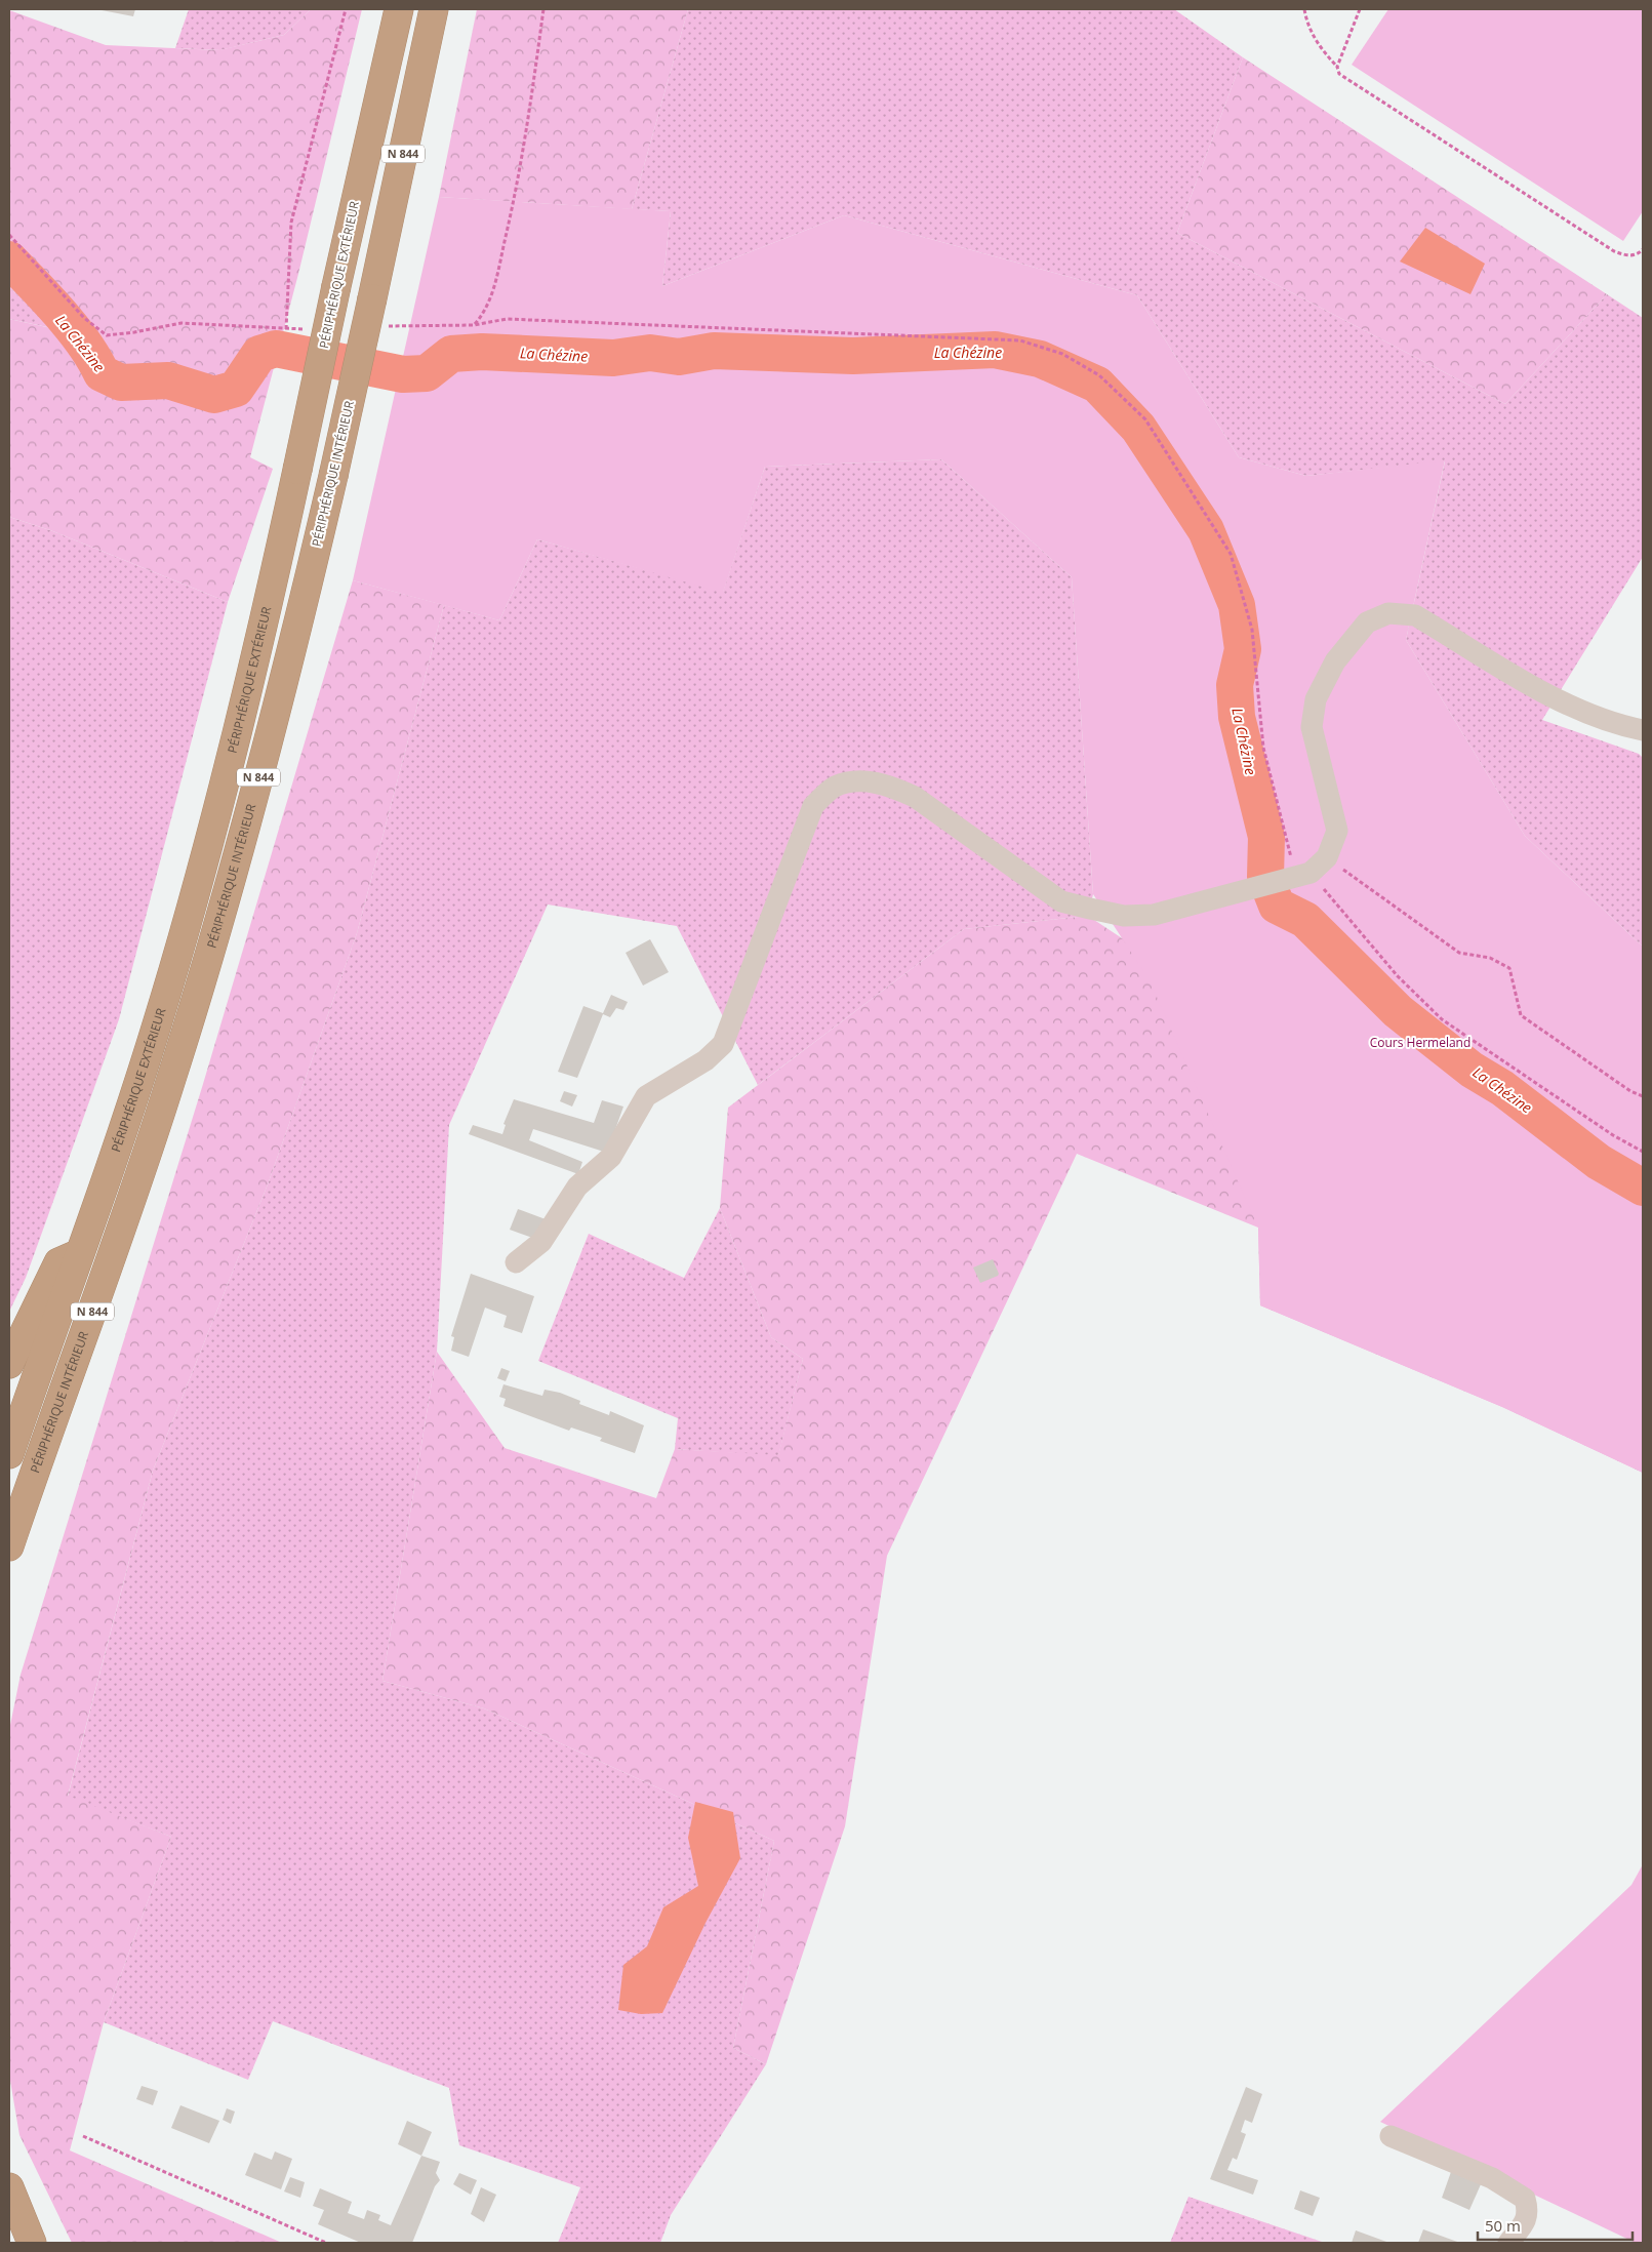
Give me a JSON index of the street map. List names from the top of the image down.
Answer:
{
  "streets": {
    "highway": ["N 844", "PÉRIPHÉRIQUE EXTÉRIEUR", "PÉRIPHÉRIQUE INTÉRIEUR"]
  },
  "water": ["La Chézine"],
  "parks": ["Cours Hermeland"],
  "scale_bar": "50 m"
}
